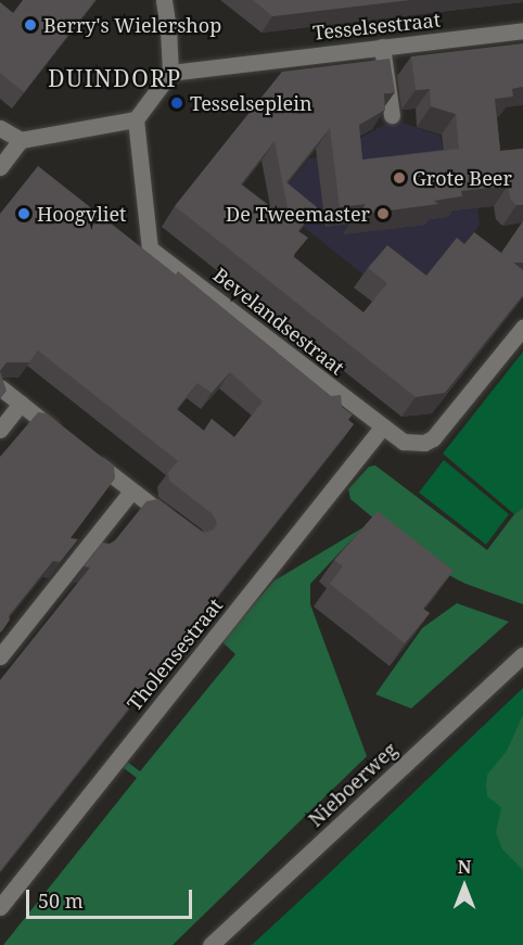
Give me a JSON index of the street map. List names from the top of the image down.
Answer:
{
  "streets": {
    "street": [
      "Tesselsestraat",
      "Bevelandsestraat",
      "Tholensestraat",
      "Nieboerweg"
    ]
  },
  "crossings": [
    ["Bevelandsestraat", "Tholensestraat"]
  ],
  "districts": ["DUINDORP"],
  "places": [
    "Berry's Wielershop",
    "Tesselseplein",
    "Grote Beer",
    "Hoogvliet",
    "De Tweemaster"
  ],
  "scale_bar": "50 m",
  "north": "top"
}
